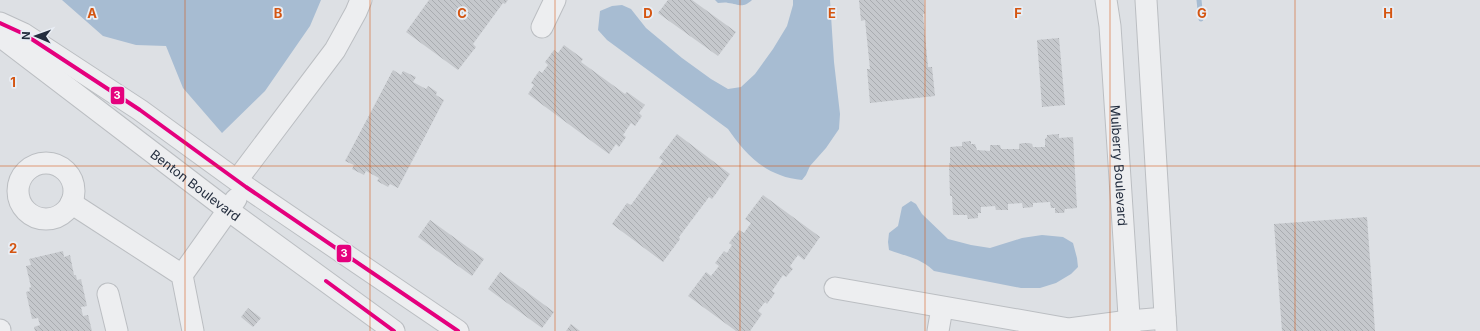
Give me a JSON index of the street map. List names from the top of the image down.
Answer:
{
  "streets": {
    "street": ["Mulberry Boulevard", "Benton Boulevard"]
  },
  "lines": ["transit line 3"],
  "north": "left",
  "grid": {
    "columns": [
      "A",
      "B",
      "C",
      "D",
      "E",
      "F",
      "G",
      "H"
    ],
    "rows": ["1", "2"]
  }
}
